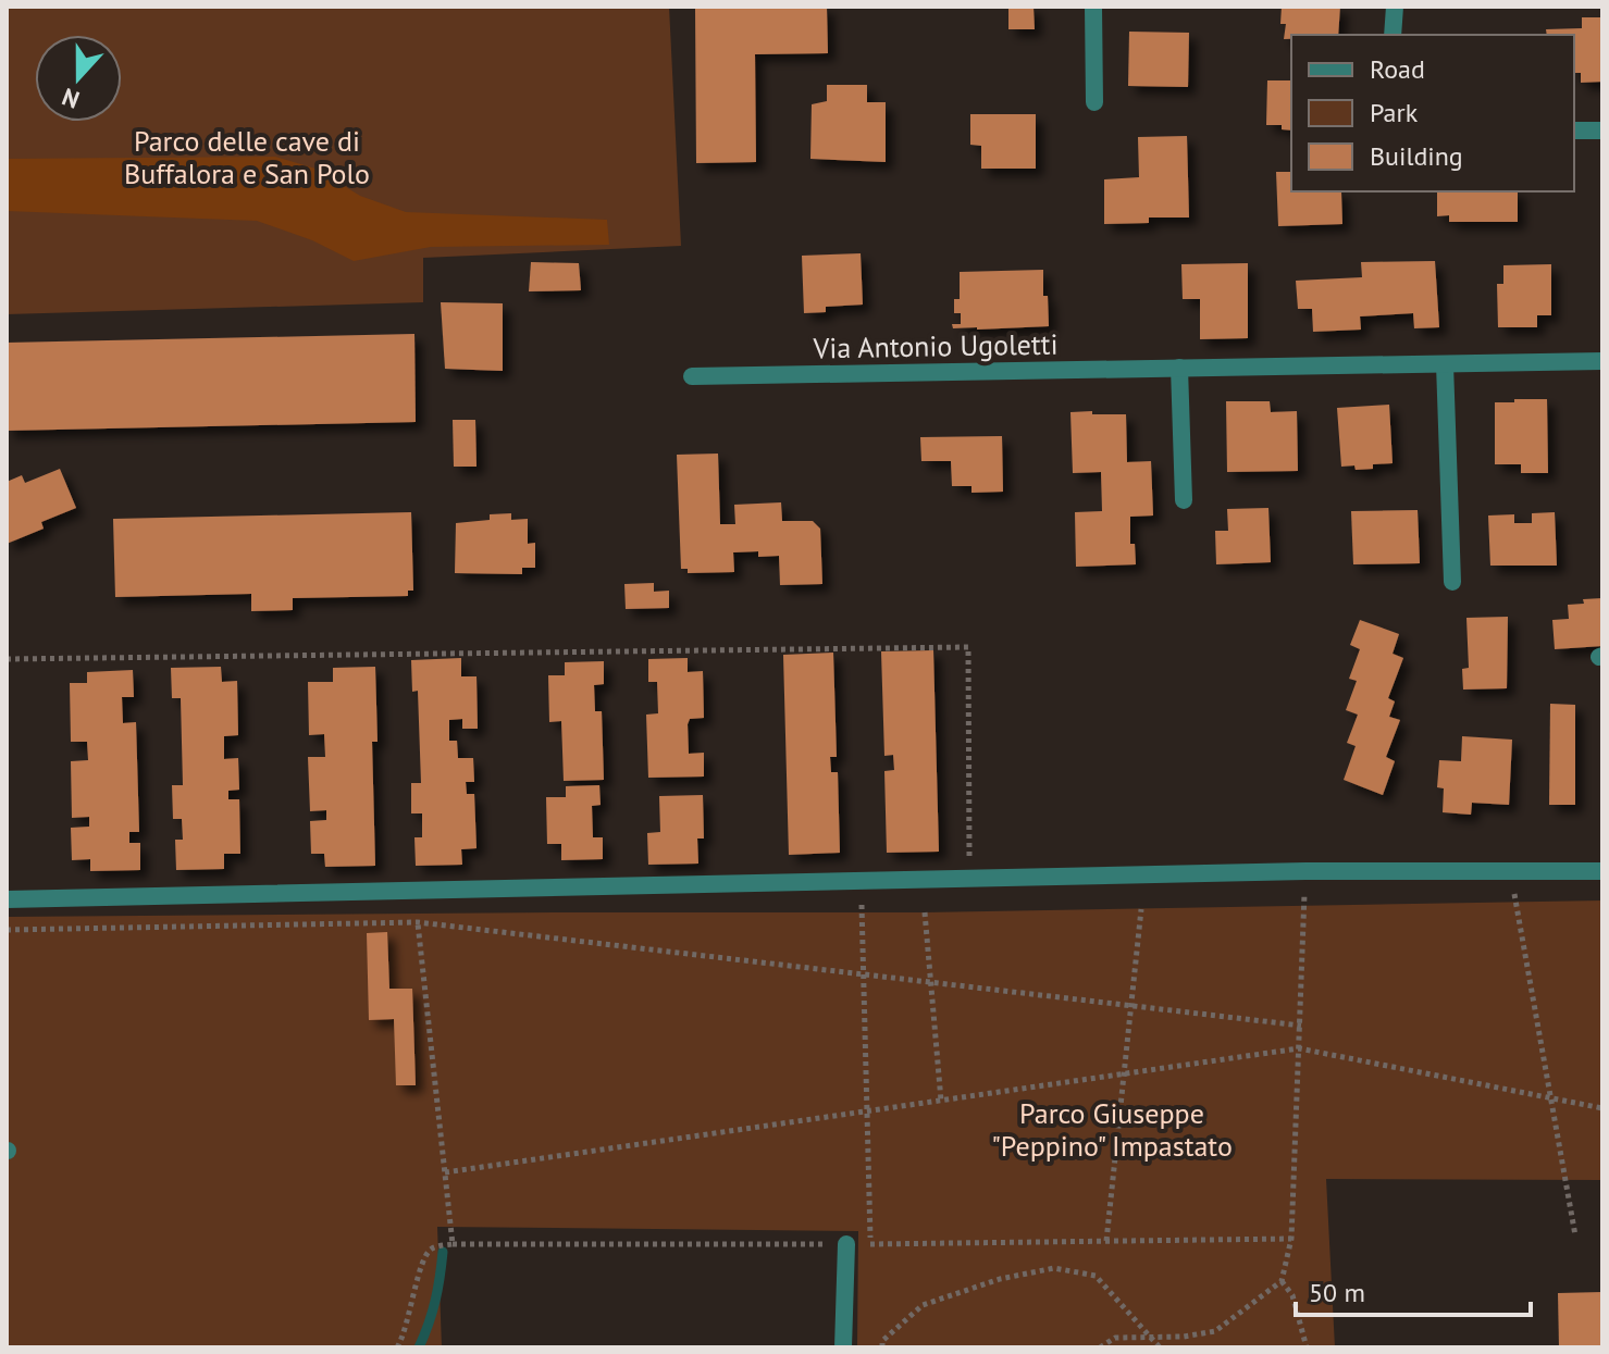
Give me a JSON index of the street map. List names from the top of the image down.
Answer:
{
  "streets": {
    "street": ["Via Antonio Ugoletti"]
  },
  "parks": ["Parco delle cave di Buffalora e San Polo", "Parco Giuseppe \"Peppino\" Impastato"],
  "legend": ["Road", "Park", "Building"],
  "scale_bar": "50 m",
  "north": "bottom"
}
